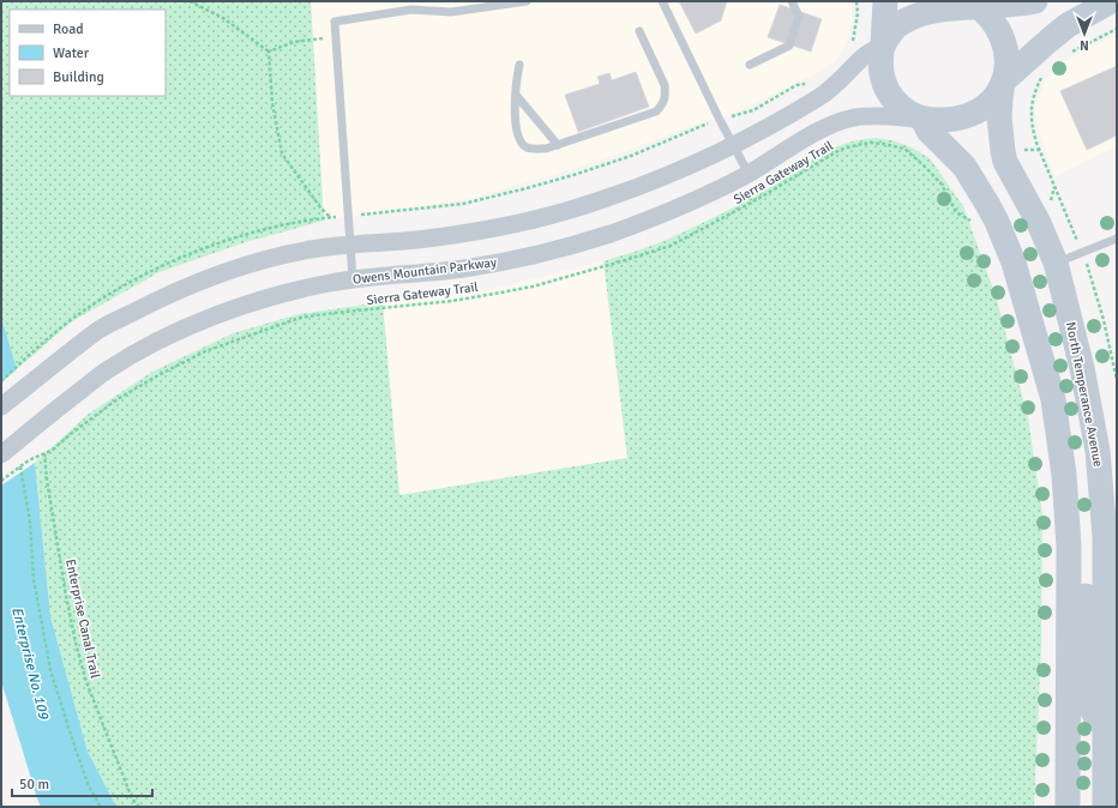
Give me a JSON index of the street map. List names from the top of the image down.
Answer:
{
  "streets": {
    "main road": ["North Temperance Avenue"],
    "street": ["Owens Mountain Parkway"],
    "path": ["Sierra Gateway Trail", "Enterprise Canal Trail"]
  },
  "crossings": [
    ["Sierra Gateway Trail", "Enterprise Canal Trail"],
    ["Owens Mountain Parkway", "North Temperance Avenue"]
  ],
  "water": ["Enterprise No. 109"],
  "legend": ["Road", "Water", "Building"],
  "scale_bar": "50 m",
  "north": "bottom"
}
